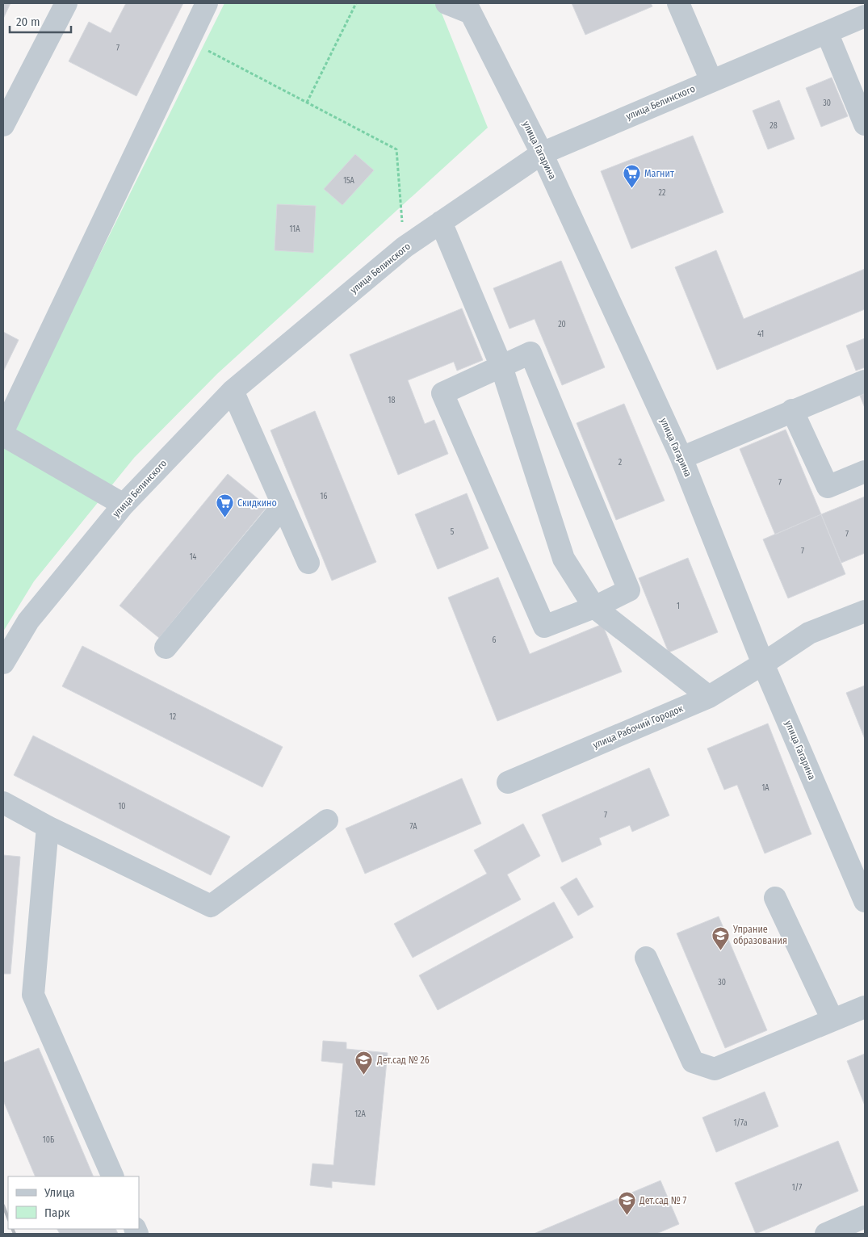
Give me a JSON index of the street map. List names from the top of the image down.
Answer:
{
  "streets": {
    "street": ["улица Белинского", "улица Гагарина", "улица Рабочий Городок"]
  },
  "crossings": [
    ["улица Белинского", "улица Гагарина"],
    ["улица Гагарина", "улица Рабочий Городок"]
  ],
  "places": {
    "supermarket": ["Магнит", "Скидкино"],
    "school or university": ["Упрание образования", "Дет.сад № 26", "Дет.сад № 7"]
  },
  "house_numbers": [
    "7",
    "30",
    "28",
    "15А",
    "22",
    "11А",
    "20",
    "41",
    "18",
    "2",
    "7",
    "16",
    "5",
    "7",
    "7",
    "14",
    "1",
    "6",
    "12",
    "1А",
    "10",
    "7",
    "7А",
    "30",
    "12А",
    "1/7а",
    "10Б",
    "1/7"
  ],
  "legend": ["Улица", "Парк"],
  "scale_bar": "20 m"
}
